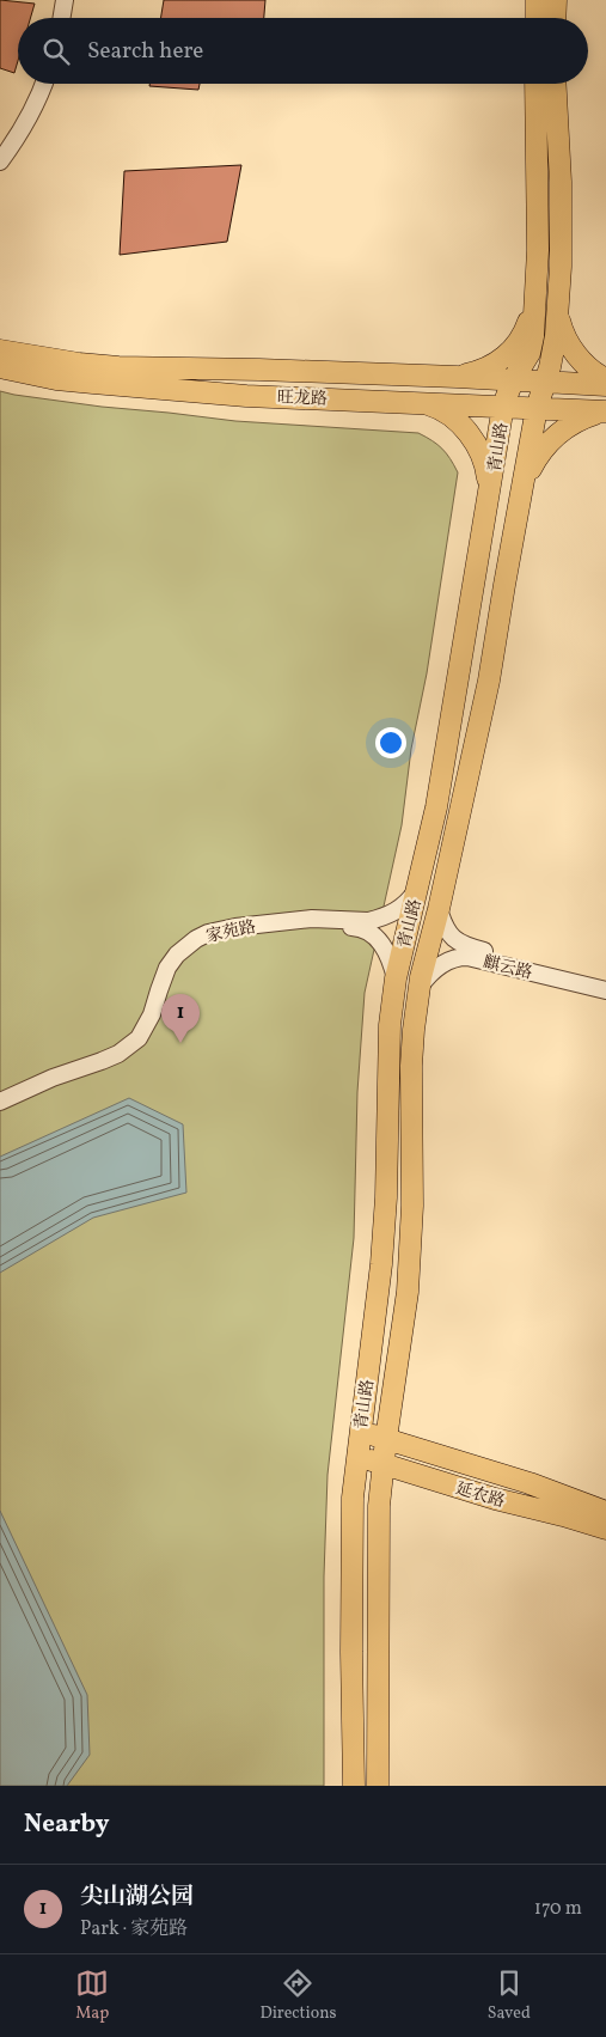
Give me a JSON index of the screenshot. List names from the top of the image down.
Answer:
{
  "streets": {
    "main road": ["旺龙路", "青山路", "延农路"],
    "street": ["家苑路", "麒云路"]
  },
  "crossings": [
    ["旺龙路", "青山路"],
    ["青山路", "家苑路"],
    ["青山路", "麒云路"],
    ["青山路", "延农路"]
  ],
  "page": {
    "search": "Search here",
    "pins": "1",
    "heading": "Nearby",
    "list": [
      {
        "mark": "1",
        "name": "尖山湖公园",
        "note": "Park · 家苑路",
        "value": "170 m"
      }
    ],
    "nav": ["Map", "Directions", "Saved"]
  }
}
